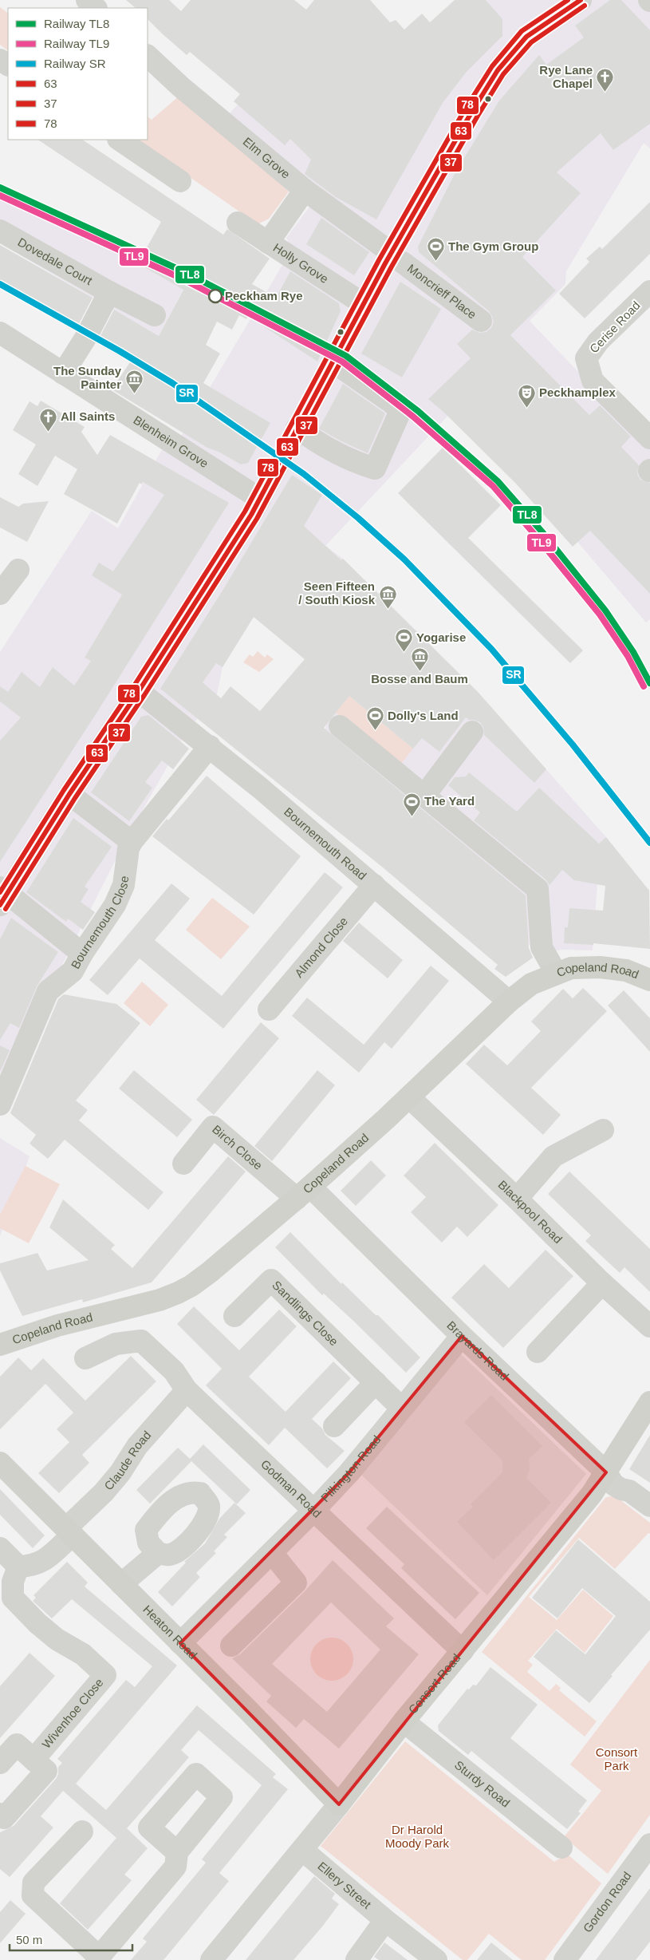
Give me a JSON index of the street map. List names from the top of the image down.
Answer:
{
  "streets": {
    "main road": ["Copeland Road", "Heaton Road", "Consort Road"],
    "street": [
      "Elm Grove",
      "Dovedale Court",
      "Holly Grove",
      "Moncrieff Place",
      "Cerise Road",
      "Blenheim Grove",
      "Bournemouth Road",
      "Bournemouth Close",
      "Almond Close",
      "Birch Close",
      "Blackpool Road",
      "Sandlings Close",
      "Brayards Road",
      "Claude Road",
      "Pilkington Road",
      "Godman Road",
      "Wivenhoe Close",
      "Sturdy Road",
      "Ellery Street",
      "Gordon Road"
    ]
  },
  "crossings": [
    ["Elm Grove", "Moncrieff Place"],
    ["Bournemouth Road", "Bournemouth Close"],
    ["Bournemouth Road", "Almond Close"],
    ["Bournemouth Road", "Copeland Road"],
    ["Copeland Road", "Birch Close"],
    ["Copeland Road", "Blackpool Road"],
    ["Copeland Road", "Brayards Road"],
    ["Birch Close", "Brayards Road"],
    ["Sandlings Close", "Pilkington Road"],
    ["Brayards Road", "Pilkington Road"],
    ["Brayards Road", "Consort Road"],
    ["Claude Road", "Godman Road"],
    ["Claude Road", "Heaton Road"],
    ["Pilkington Road", "Godman Road"],
    ["Pilkington Road", "Heaton Road"],
    ["Godman Road", "Consort Road"],
    ["Heaton Road", "Consort Road"],
    ["Consort Road", "Sturdy Road"],
    ["Consort Road", "Ellery Street"]
  ],
  "parks": ["Consort Park", "Dr Harold Moody Park"],
  "places": {
    "church": ["Rye Lane Chapel", "All Saints"],
    "sports": [
      "The Gym Group",
      "Yogarise",
      "Dolly's Land",
      "The Yard"
    ],
    "other": ["Peckham Rye"],
    "museum": ["The Sunday Painter", "Seen Fifteen / South Kiosk", "Bosse and Baum"],
    "theatre": ["Peckhamplex"]
  },
  "lines": [
    "transit line 63",
    "transit line 78",
    "transit line 37",
    "rail line TL8",
    "rail line TL9",
    "rail line SR"
  ],
  "legend": [
    "Railway TL8",
    "Railway TL9",
    "Railway SR",
    "63",
    "37",
    "78"
  ],
  "scale_bar": "50 m"
}
